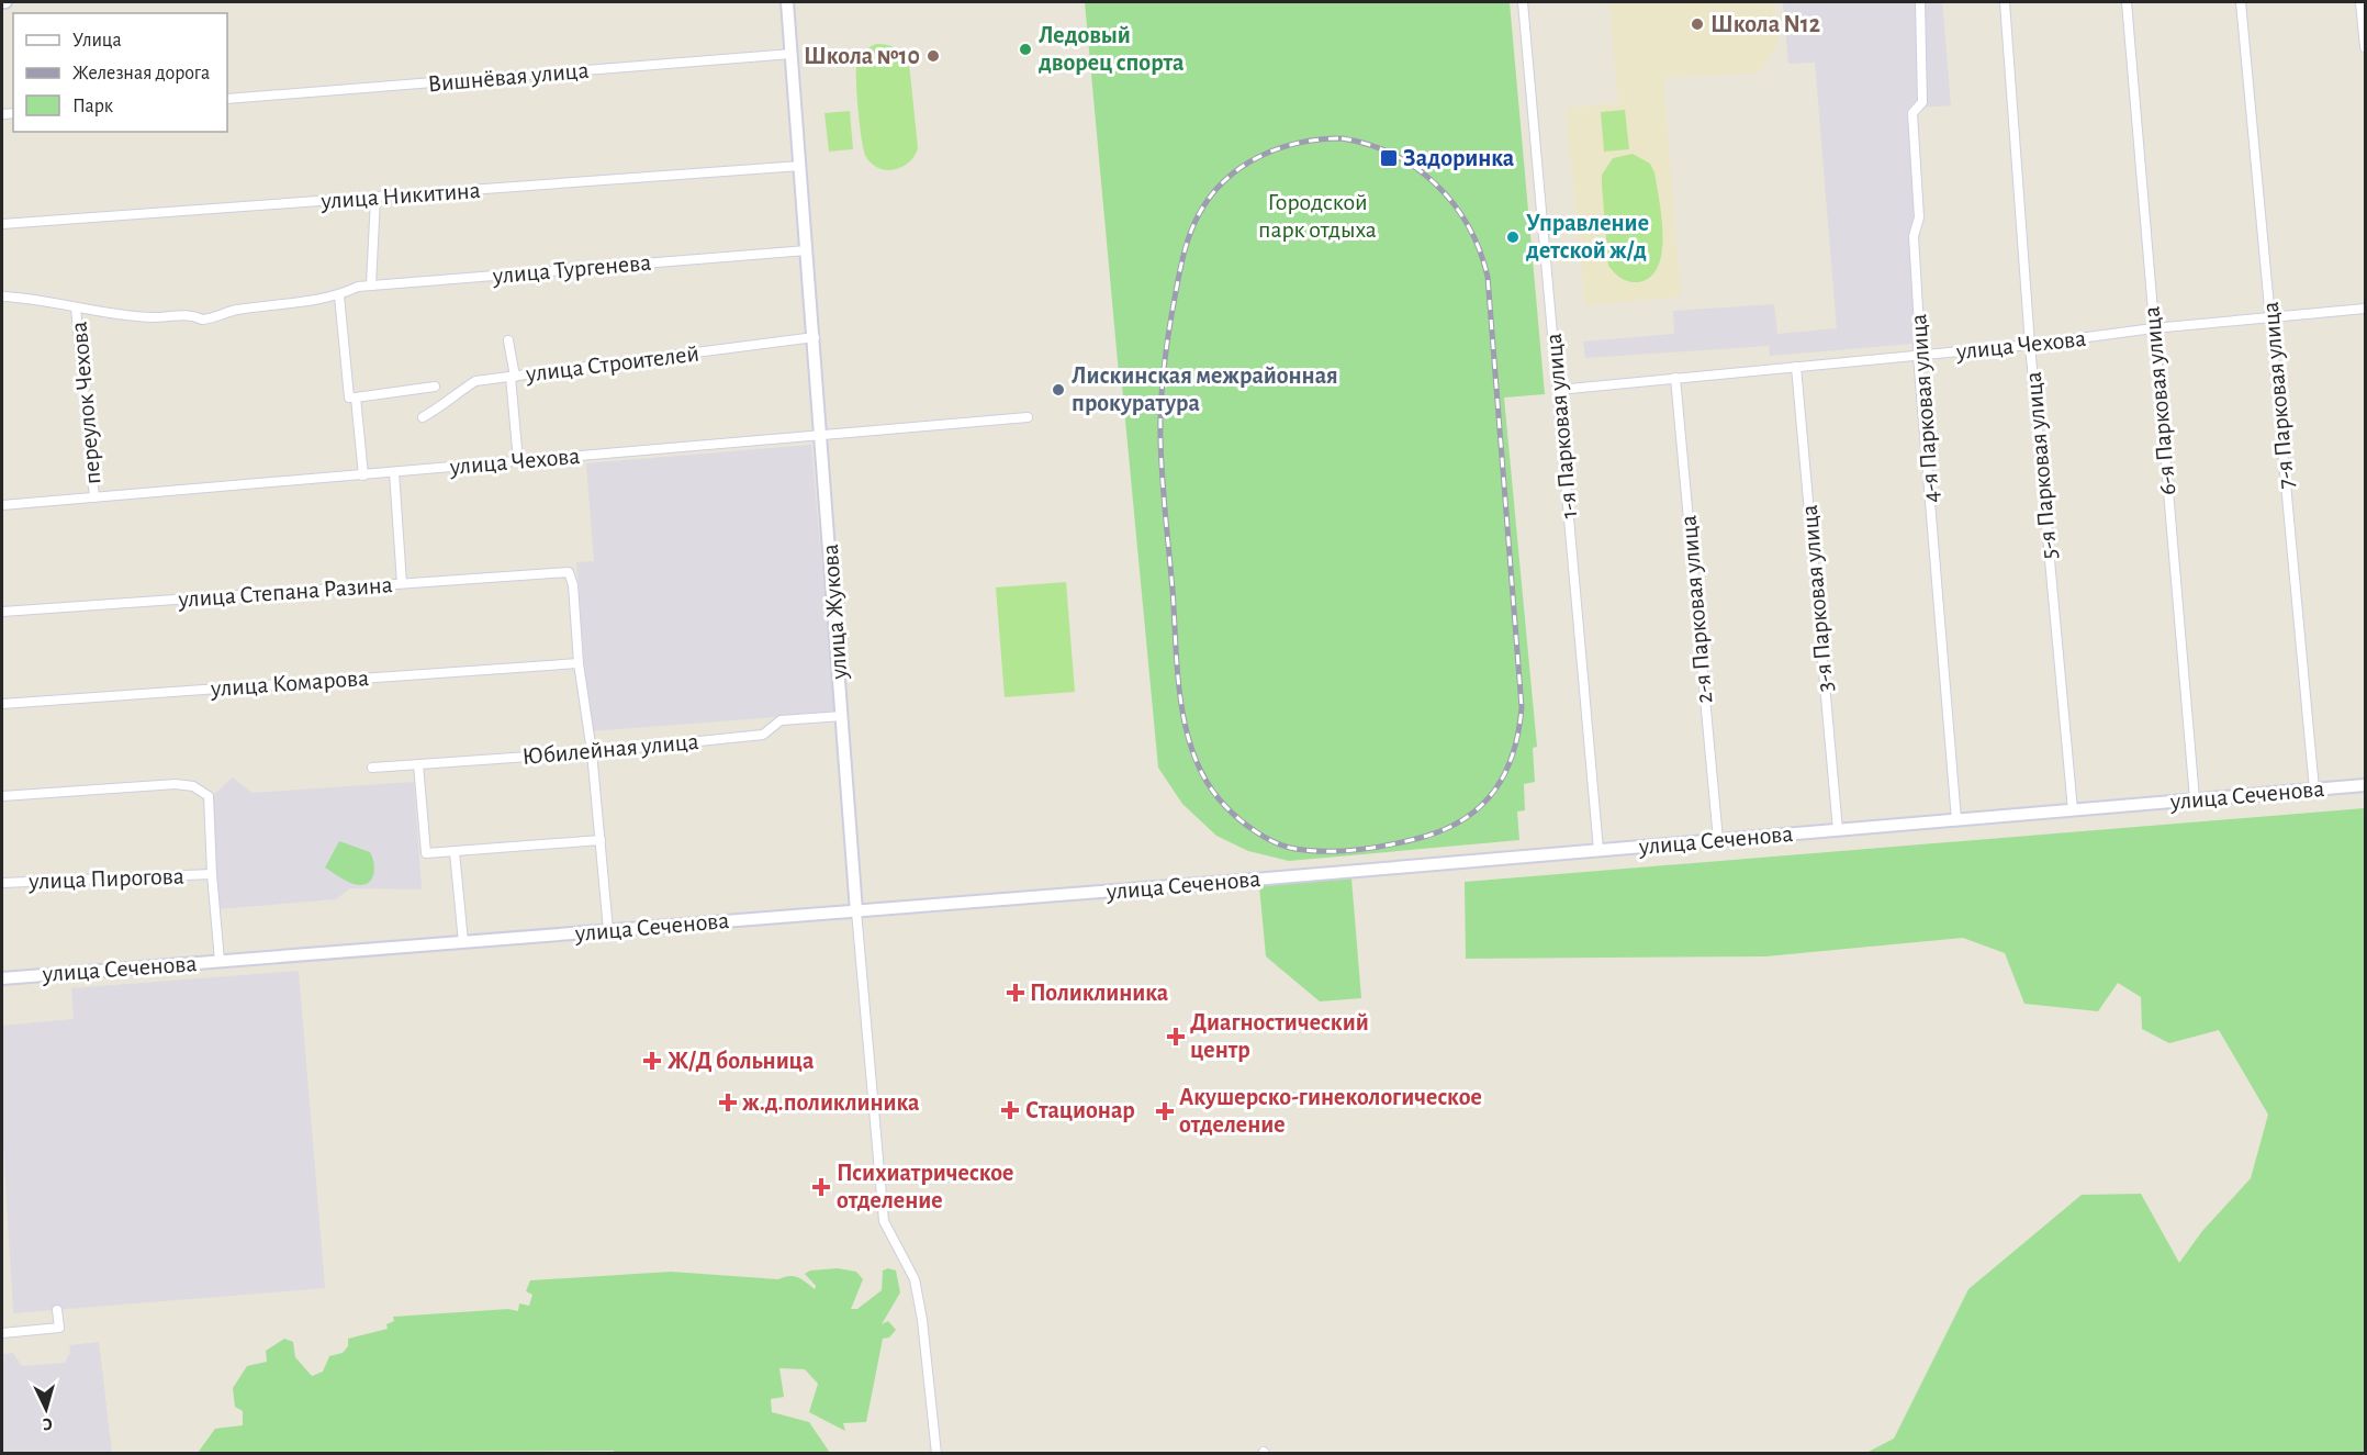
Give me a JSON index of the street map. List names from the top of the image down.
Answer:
{
  "streets": {
    "main road": ["улица Жукова", "улица Сеченова"],
    "street": [
      "Вишнёвая улица",
      "улица Никитина",
      "улица Тургенева",
      "улица Чехова",
      "улица Строителей",
      "7-я Парковая улица",
      "6-я Парковая улица",
      "переулок Чехова",
      "4-я Парковая улица",
      "1-я Парковая улица",
      "5-я Парковая улица",
      "улица Степана Разина",
      "3-я Парковая улица",
      "2-я Парковая улица",
      "улица Комарова",
      "Юбилейная улица",
      "улица Пирогова"
    ]
  },
  "crossings": [
    ["Вишнёвая улица", "улица Жукова"],
    ["улица Никитина", "улица Жукова"],
    ["улица Тургенева", "переулок Чехова"],
    ["улица Тургенева", "улица Жукова"],
    ["улица Чехова", "7-я Парковая улица"],
    ["улица Чехова", "6-я Парковая улица"],
    ["улица Чехова", "переулок Чехова"],
    ["улица Чехова", "4-я Парковая улица"],
    ["улица Чехова", "1-я Парковая улица"],
    ["улица Чехова", "5-я Парковая улица"],
    ["улица Чехова", "3-я Парковая улица"],
    ["улица Чехова", "2-я Парковая улица"],
    ["улица Чехова", "улица Жукова"],
    ["улица Строителей", "улица Жукова"],
    ["7-я Парковая улица", "улица Сеченова"],
    ["6-я Парковая улица", "улица Сеченова"],
    ["4-я Парковая улица", "улица Сеченова"],
    ["1-я Парковая улица", "улица Сеченова"],
    ["5-я Парковая улица", "улица Сеченова"],
    ["улица Степана Разина", "улица Комарова"],
    ["3-я Парковая улица", "улица Сеченова"],
    ["2-я Парковая улица", "улица Сеченова"],
    ["улица Жукова", "Юбилейная улица"],
    ["улица Жукова", "улица Сеченова"]
  ],
  "parks": ["Городской парк отдыха"],
  "places": {
    "other": [
      "Школа N12",
      "Ледовый дворец спорта",
      "Школа №10",
      "Управление детской ж/д",
      "Лискинская межрайонная прокуратура"
    ],
    "transit": ["Задоринка"],
    "health": [
      "Поликлиника",
      "Диагностический центр",
      "Ж/Д больница",
      "ж.д.поликлиника",
      "Стационар",
      "Акушерско-гинекологическое отделение",
      "Психиатрическое отделение"
    ]
  },
  "legend": ["Улица", "Железная дорога", "Парк"],
  "north": "bottom"
}
